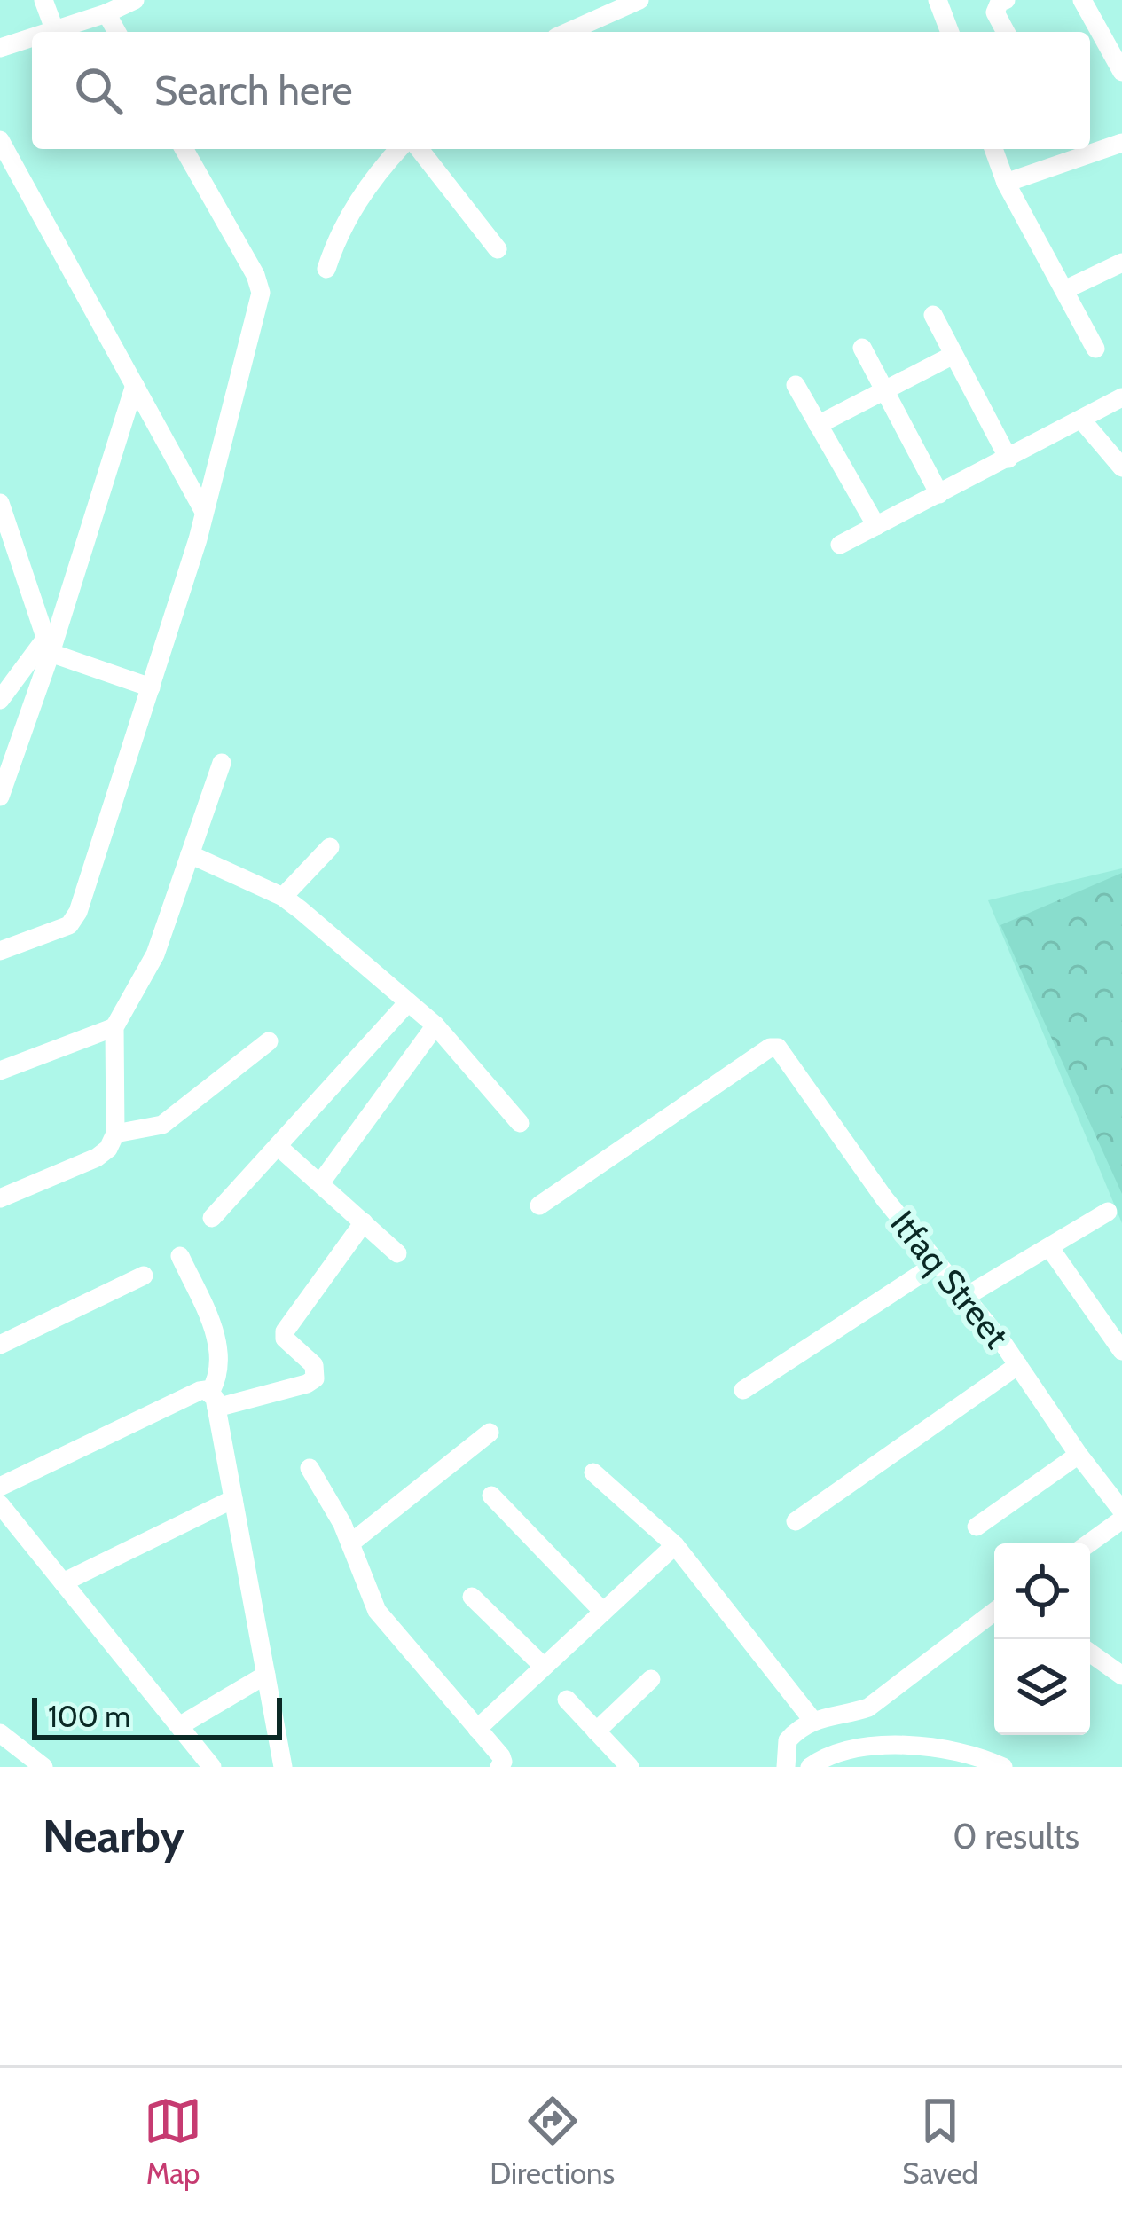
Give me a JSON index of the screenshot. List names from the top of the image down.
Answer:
{
  "streets": {
    "street": ["Itfaq Street"]
  },
  "scale_bar": "100 m",
  "page": {
    "search": "Search here",
    "scale": "100 m",
    "heading": ["Nearby", "0 results"],
    "nav": ["Map", "Directions", "Saved"]
  }
}
